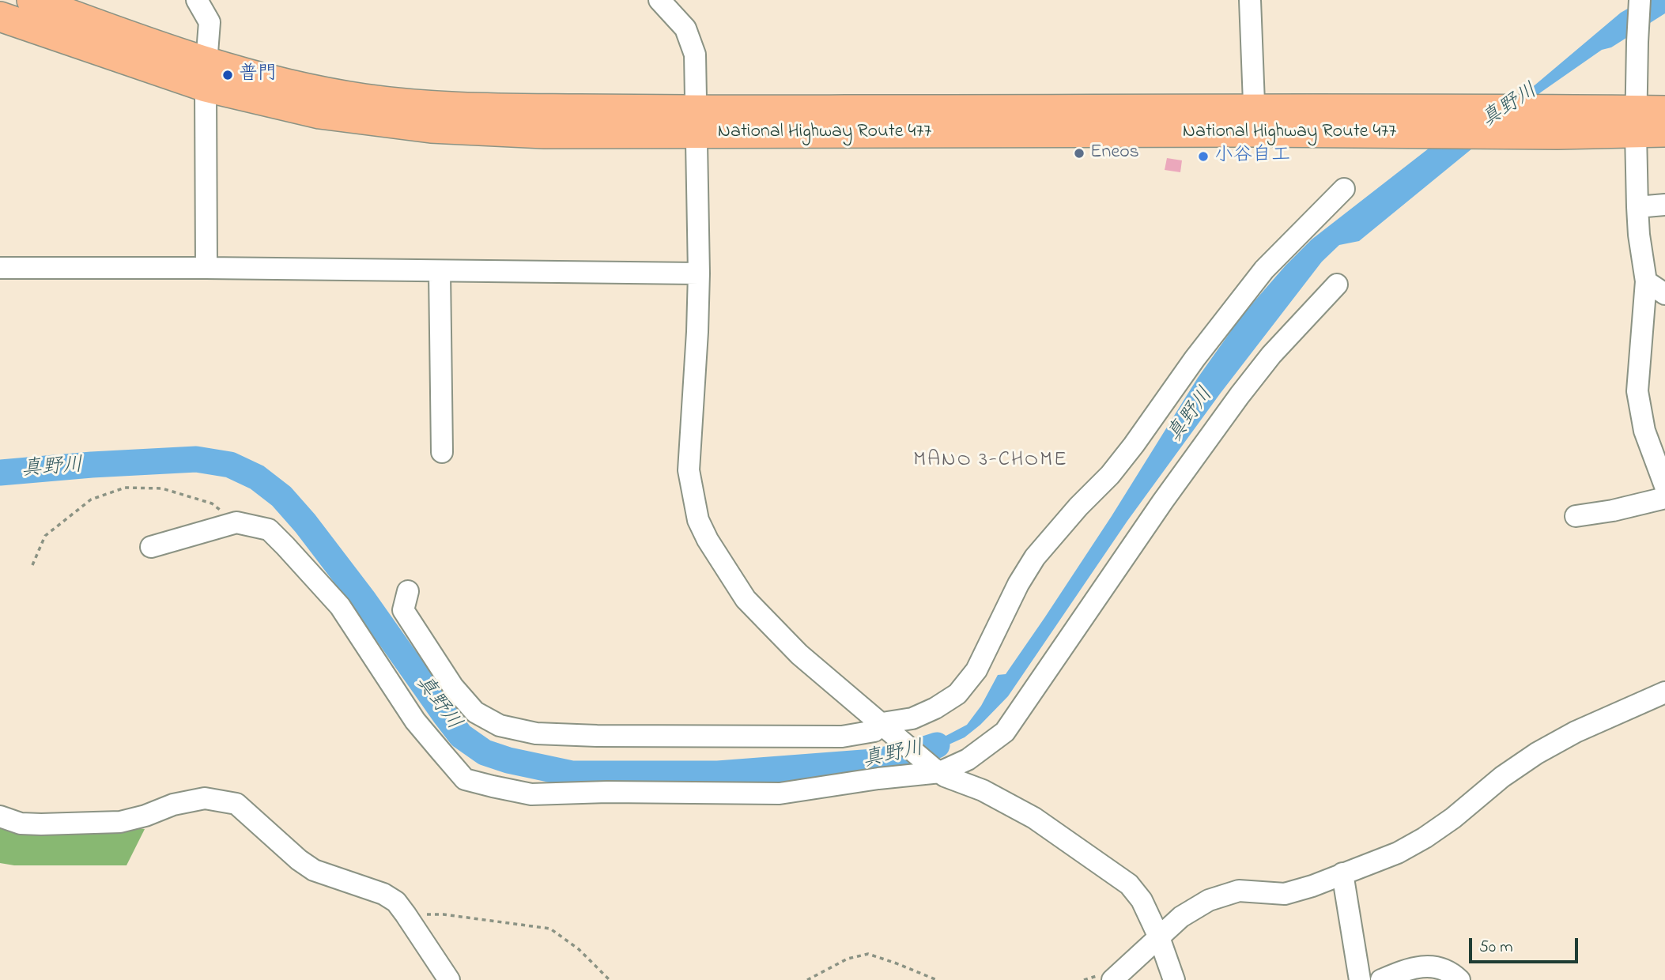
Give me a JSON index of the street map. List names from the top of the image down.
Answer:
{
  "streets": {
    "highway": ["National Highway Route 477"]
  },
  "districts": ["MANO 3-CHOME"],
  "water": ["真野川"],
  "places": ["普門", "Eneos", "小谷自工"],
  "scale_bar": "50 m"
}
